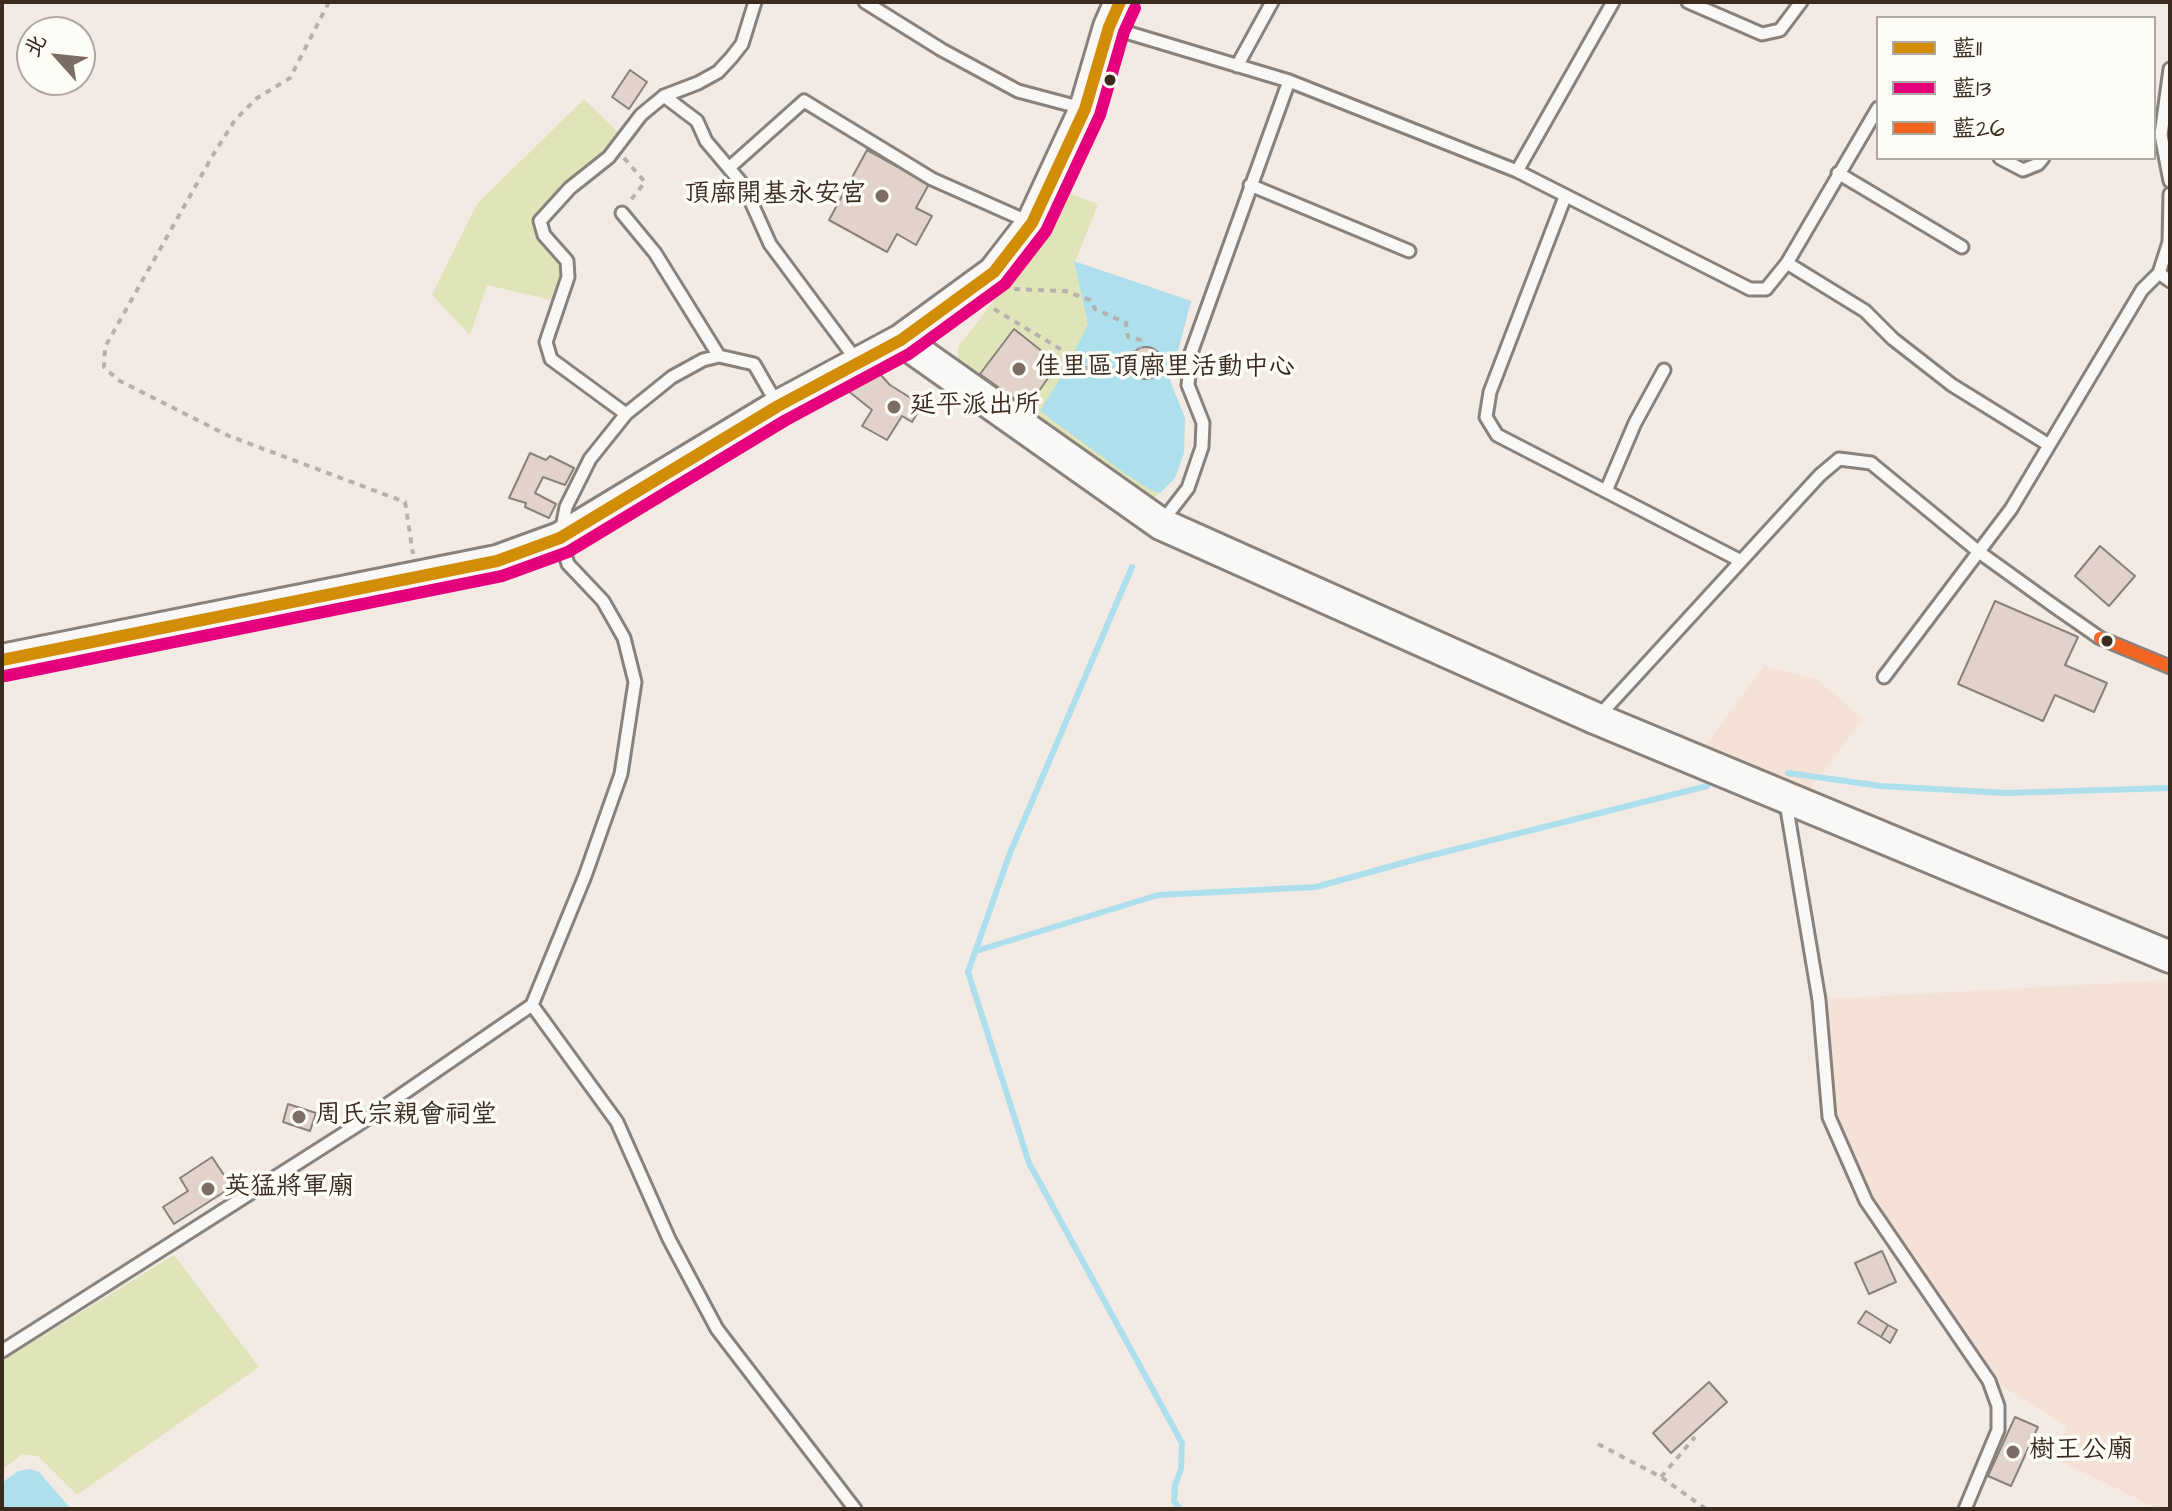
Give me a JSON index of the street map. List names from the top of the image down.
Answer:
{
  "places": [
    "頂廍開基永安宮",
    "佳里區頂廍里活動中心",
    "延平派出所",
    "周氏宗親會祠堂",
    "英猛將軍廟",
    "樹王公廟"
  ],
  "lines": ["transit line 藍11", "transit line 藍13", "transit line 藍26"],
  "legend": ["藍11", "藍13", "藍26"],
  "north": "top left"
}
